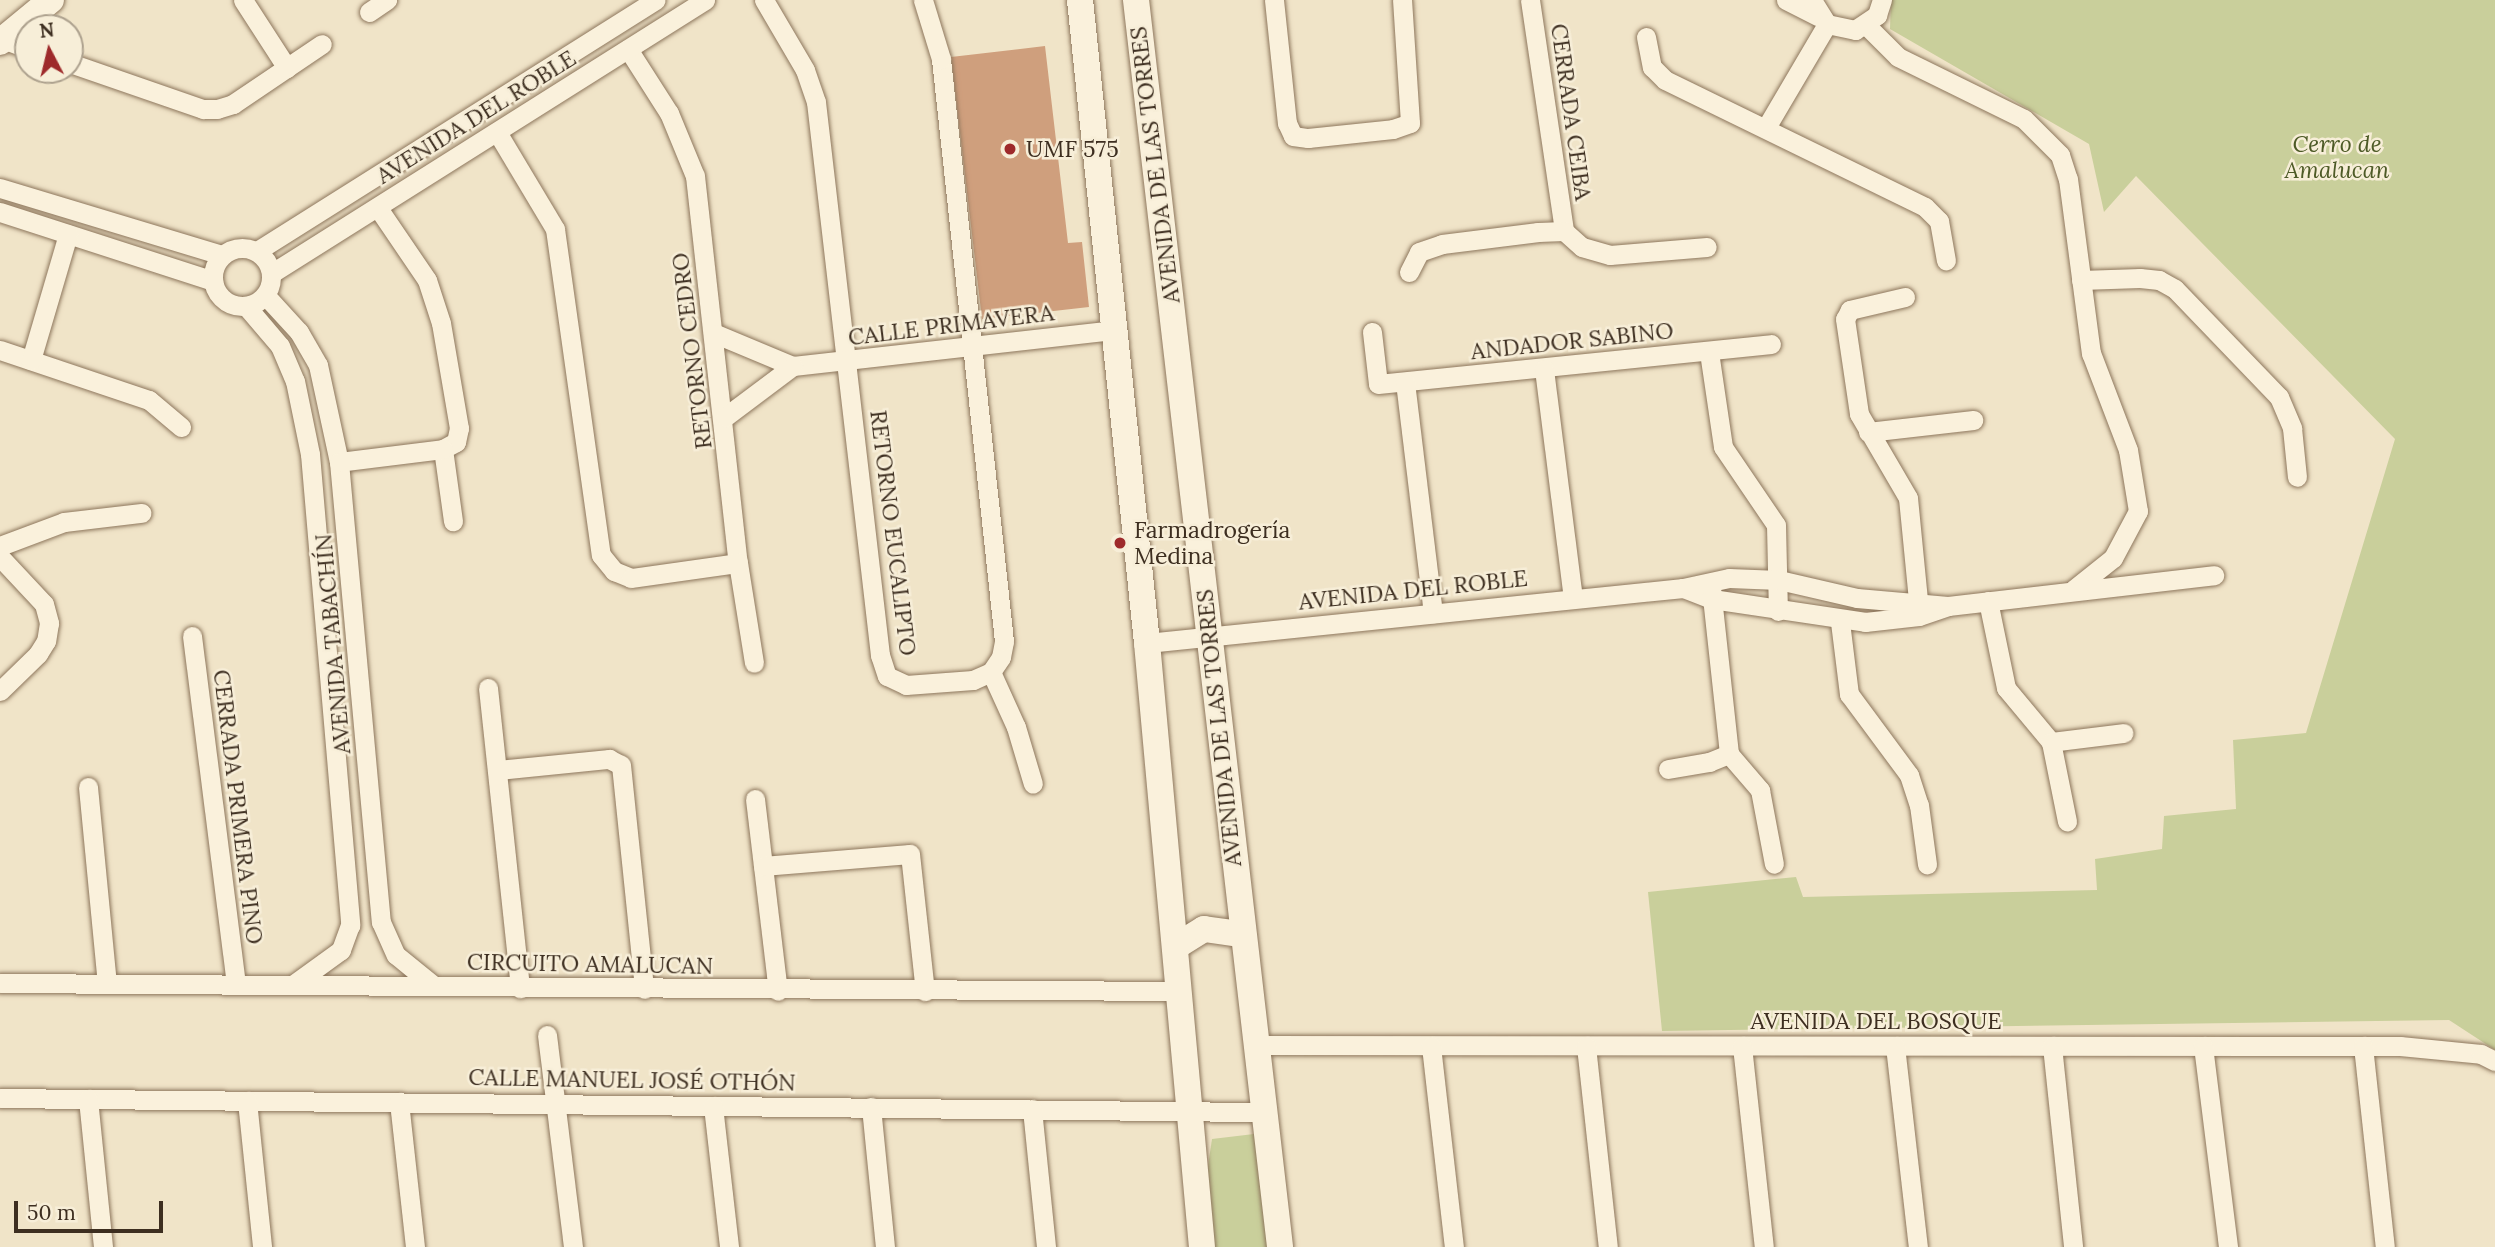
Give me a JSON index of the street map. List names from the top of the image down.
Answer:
{
  "streets": {
    "street": [
      "CERRADA CEIBA",
      "AVENIDA DEL ROBLE",
      "AVENIDA DE LAS TORRES",
      "CALLE PRIMAVERA",
      "ANDADOR SABINO",
      "RETORNO CEDRO",
      "RETORNO EUCALIPTO",
      "AVENIDA TABACHÍN",
      "CERRADA PRIMERA PINO",
      "CIRCUITO AMALUCAN",
      "AVENIDA DEL BOSQUE",
      "CALLE MANUEL JOSÉ OTHÓN"
    ]
  },
  "crossings": [
    ["AVENIDA DEL ROBLE", "AVENIDA DE LAS TORRES"],
    ["AVENIDA DEL ROBLE", "RETORNO CEDRO"],
    ["AVENIDA DEL ROBLE", "AVENIDA TABACHÍN"],
    ["AVENIDA DE LAS TORRES", "AVENIDA DEL BOSQUE"],
    ["AVENIDA DE LAS TORRES", "CALLE MANUEL JOSÉ OTHÓN"],
    ["CALLE PRIMAVERA", "RETORNO CEDRO"],
    ["CALLE PRIMAVERA", "RETORNO EUCALIPTO"],
    ["AVENIDA TABACHÍN", "CIRCUITO AMALUCAN"],
    ["CERRADA PRIMERA PINO", "CIRCUITO AMALUCAN"]
  ],
  "parks": ["Cerro de Amalucan"],
  "places": ["UMF 575", "Farmadrogería Medina"],
  "scale_bar": "50 m",
  "north": "top"
}
